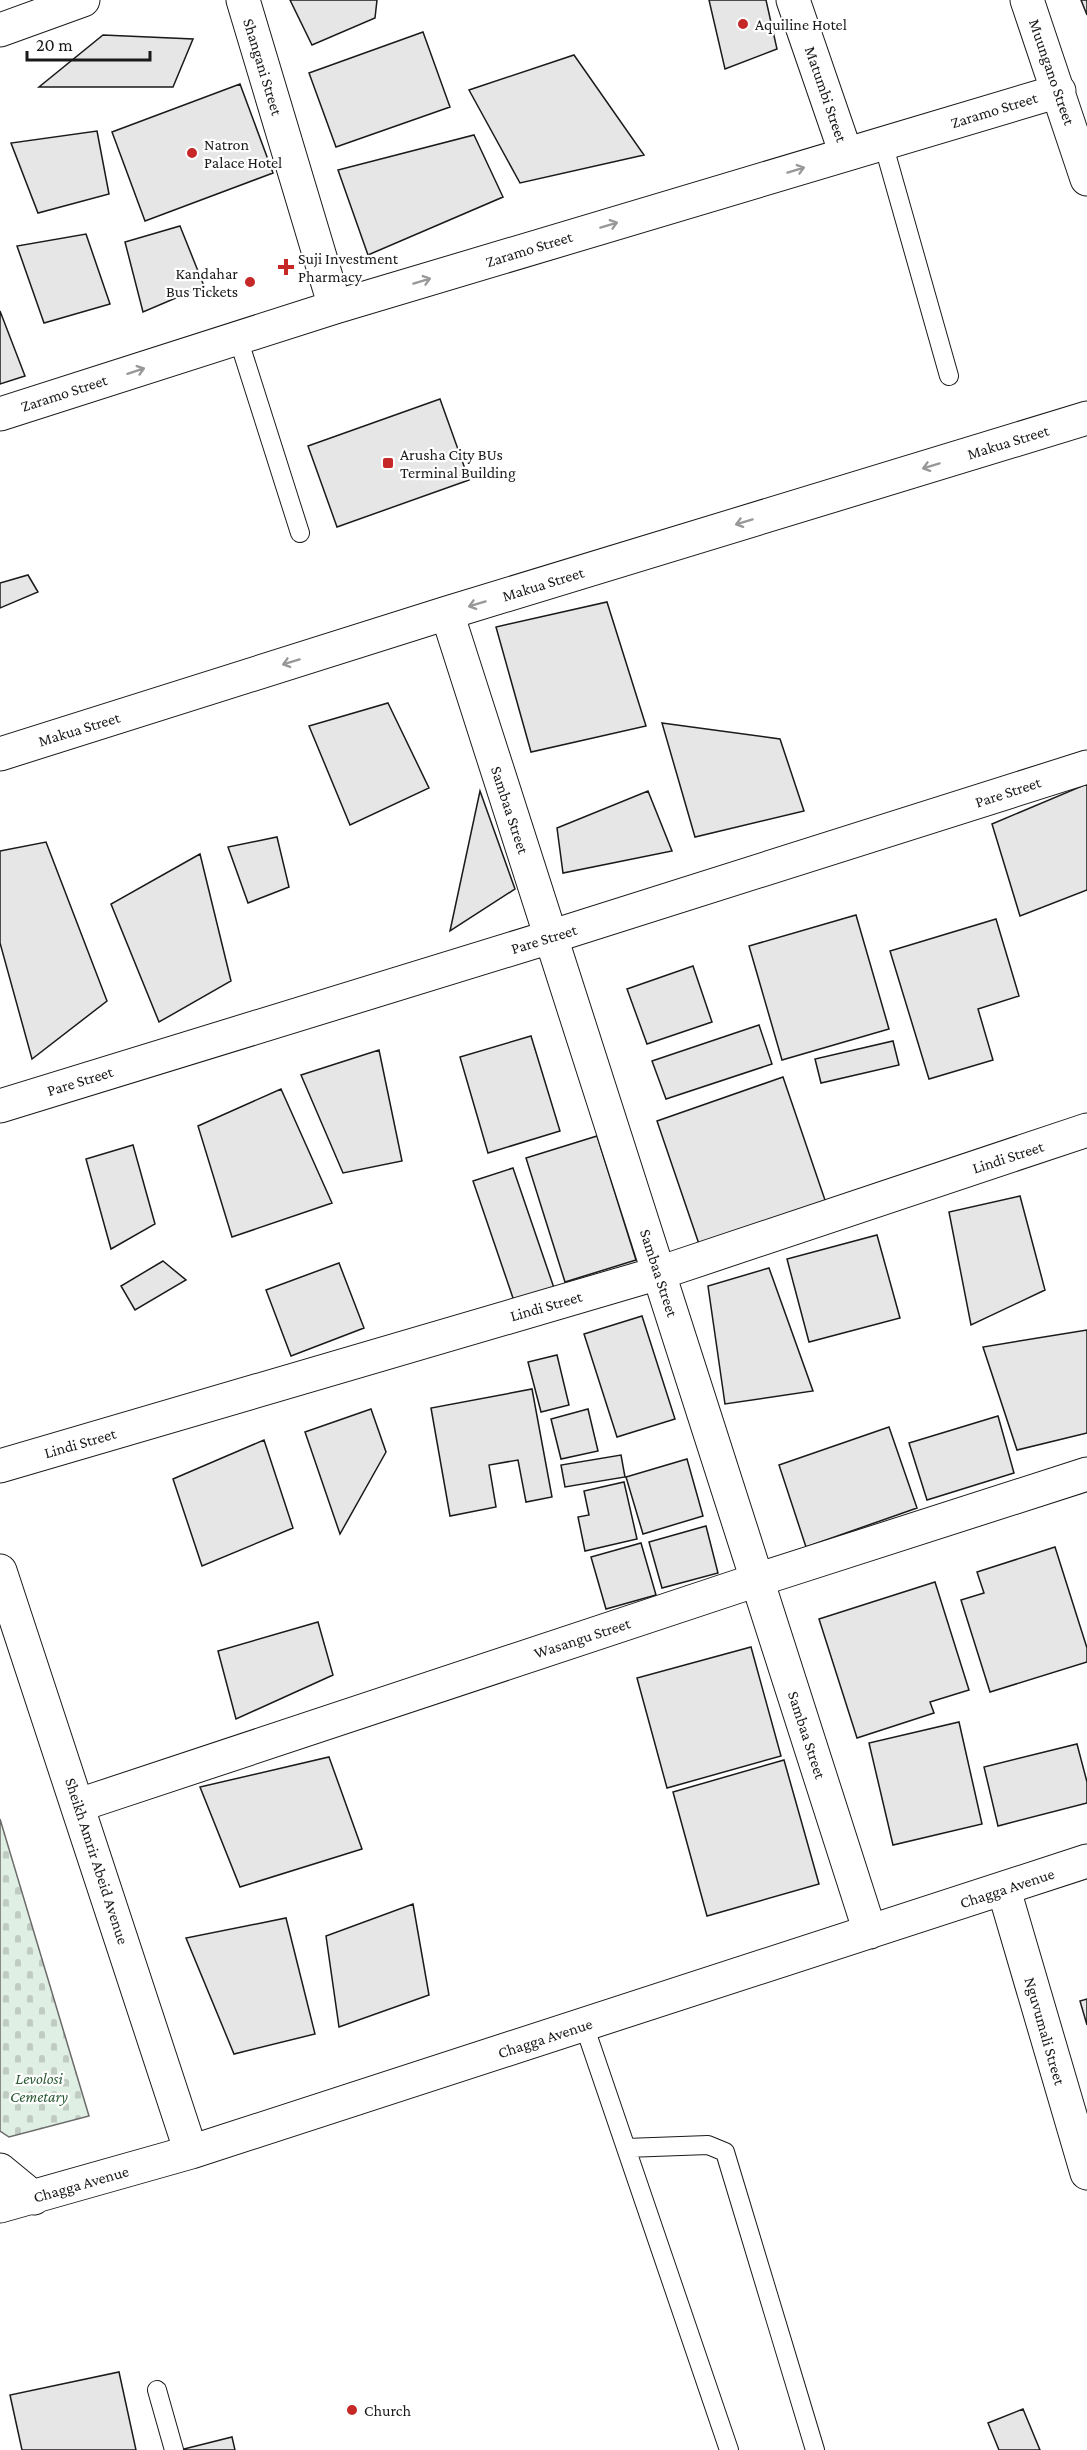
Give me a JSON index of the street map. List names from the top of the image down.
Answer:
{
  "streets": {
    "street": [
      "Shangani Street",
      "Muungano Street",
      "Matumbi Street",
      "Zaramo Street",
      "Makua Street",
      "Pare Street",
      "Sambaa Street",
      "Lindi Street",
      "Wasangu Street",
      "Sheikh Amrir Abeid Avenue",
      "Chagga Avenue",
      "Nguvumali Street"
    ]
  },
  "crossings": [
    ["Shangani Street", "Zaramo Street"],
    ["Muungano Street", "Zaramo Street"],
    ["Matumbi Street", "Zaramo Street"],
    ["Makua Street", "Sambaa Street"],
    ["Pare Street", "Sambaa Street"],
    ["Sambaa Street", "Lindi Street"],
    ["Sambaa Street", "Wasangu Street"],
    ["Sambaa Street", "Chagga Avenue"],
    ["Wasangu Street", "Sheikh Amrir Abeid Avenue"],
    ["Sheikh Amrir Abeid Avenue", "Chagga Avenue"],
    ["Chagga Avenue", "Nguvumali Street"]
  ],
  "one_way": ["Zaramo Street", "Makua Street"],
  "parks": ["Levolosi Cemetary"],
  "places": {
    "other": [
      "Aquiline Hotel",
      "Natron Palace Hotel",
      "Kandahar Bus Tickets",
      "Church"
    ],
    "health": ["Suji Investment Pharmacy"],
    "transit": ["Arusha City BUs Terminal Building"]
  },
  "scale_bar": "20 m"
}
